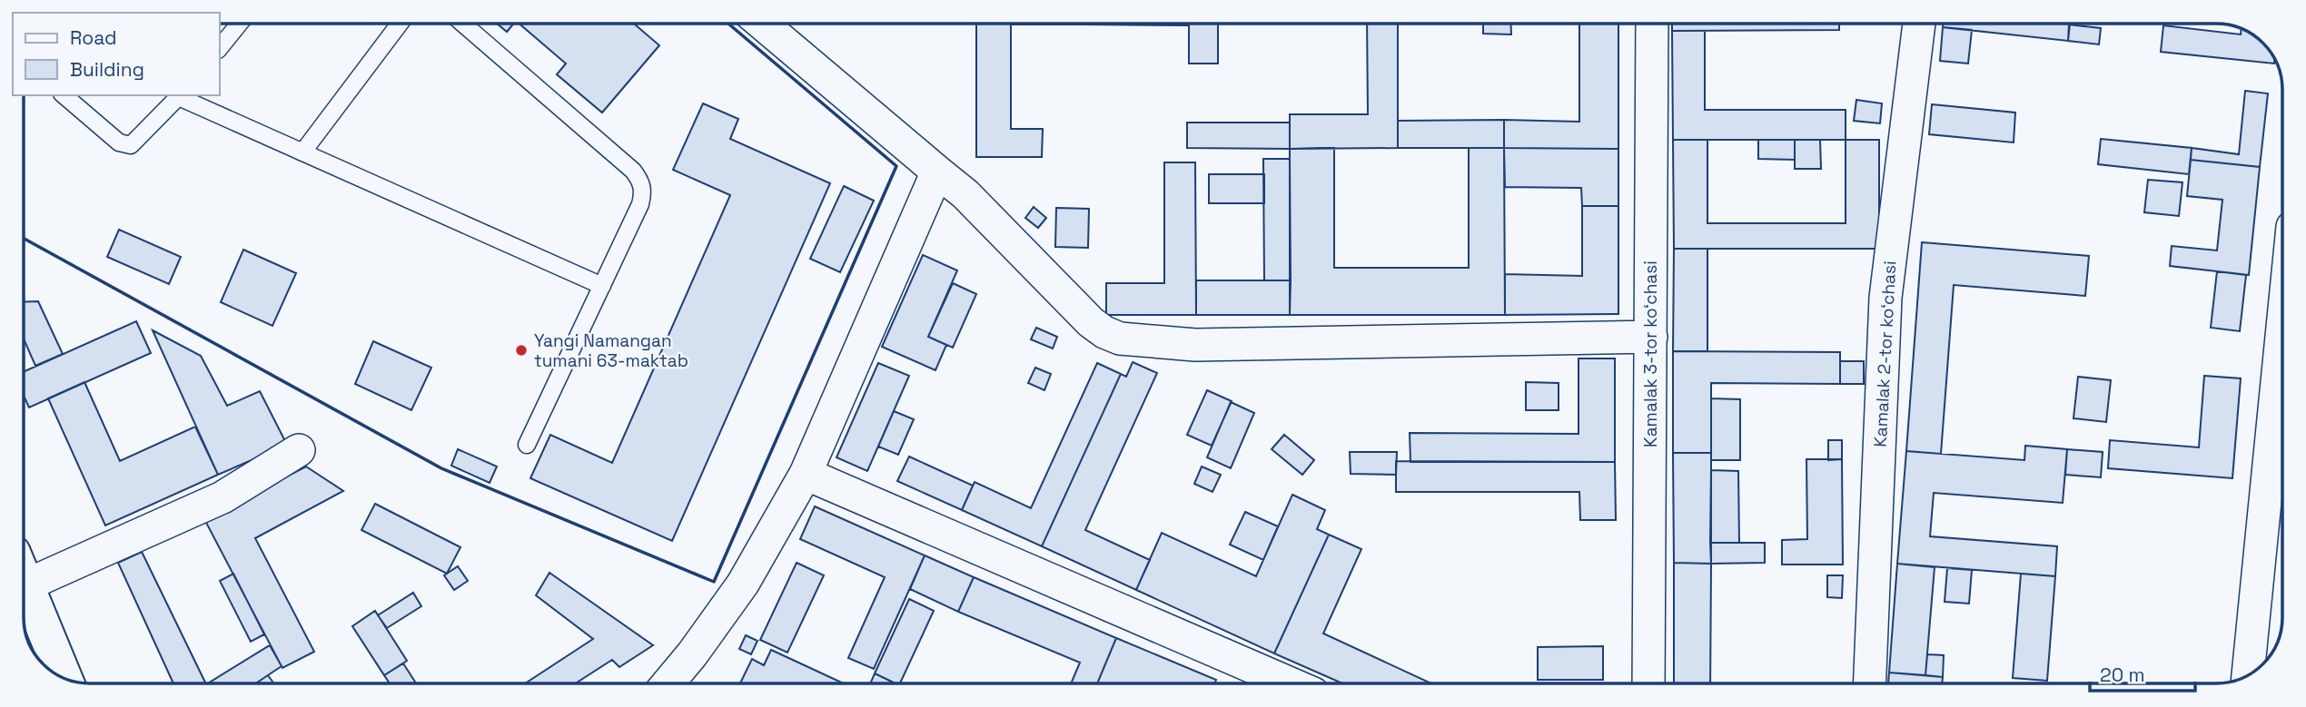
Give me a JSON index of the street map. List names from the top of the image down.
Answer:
{
  "streets": {
    "street": ["Kamalak 3-tor koʻchasi", "Kamalak 2-tor koʻchasi"]
  },
  "places": ["Yangi Namangan tumani 63-maktab"],
  "legend": ["Road", "Building"],
  "scale_bar": "20 m"
}
